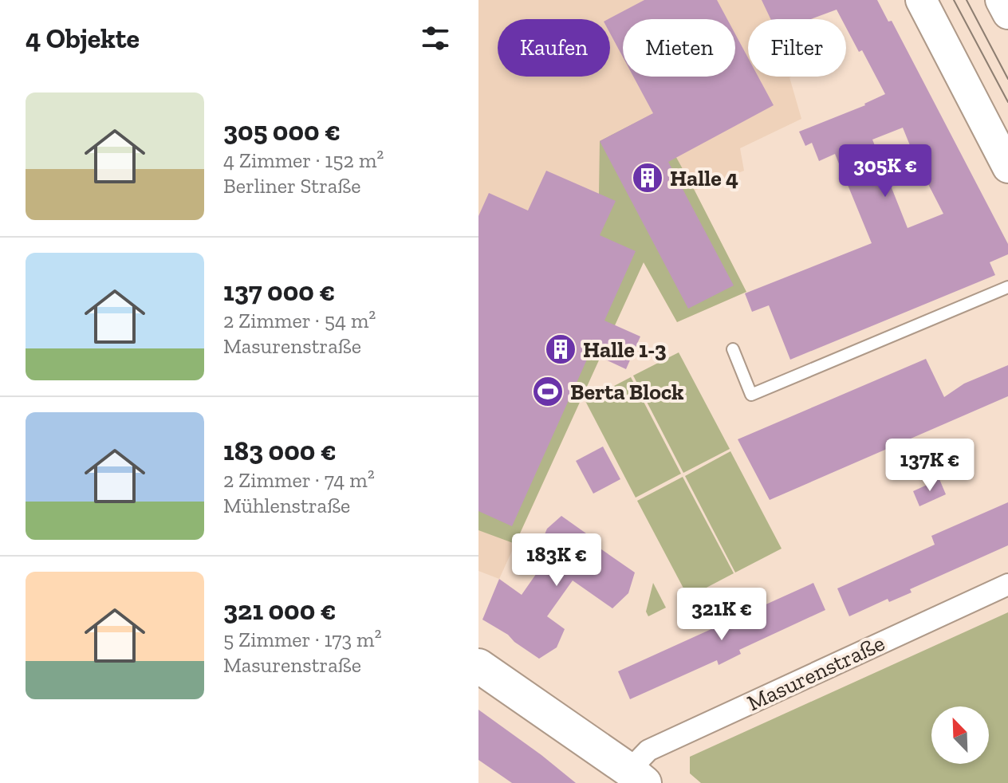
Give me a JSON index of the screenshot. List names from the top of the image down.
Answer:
{
  "streets": {
    "street": ["Masurenstraße"]
  },
  "places": {
    "building": ["Halle 4", "Halle 1-3"],
    "sports": ["Berta Block"]
  },
  "north": "top left",
  "page": {
    "heading": "4 Objekte",
    "chip": ["Kaufen", "Mieten", "Filter"],
    "list": [
      {
        "name": "305 000 €",
        "note": "4 Zimmer · 152 m² · Berliner Straße"
      },
      {
        "name": "137 000 €",
        "note": "2 Zimmer · 54 m² · Masurenstraße"
      },
      {
        "name": "183 000 €",
        "note": "2 Zimmer · 74 m² · Mühlenstraße"
      },
      {
        "name": "321 000 €",
        "note": "5 Zimmer · 173 m² · Masurenstraße"
      }
    ],
    "price": [
      "305K €",
      "137K €",
      "183K €",
      "321K €"
    ]
  }
}
